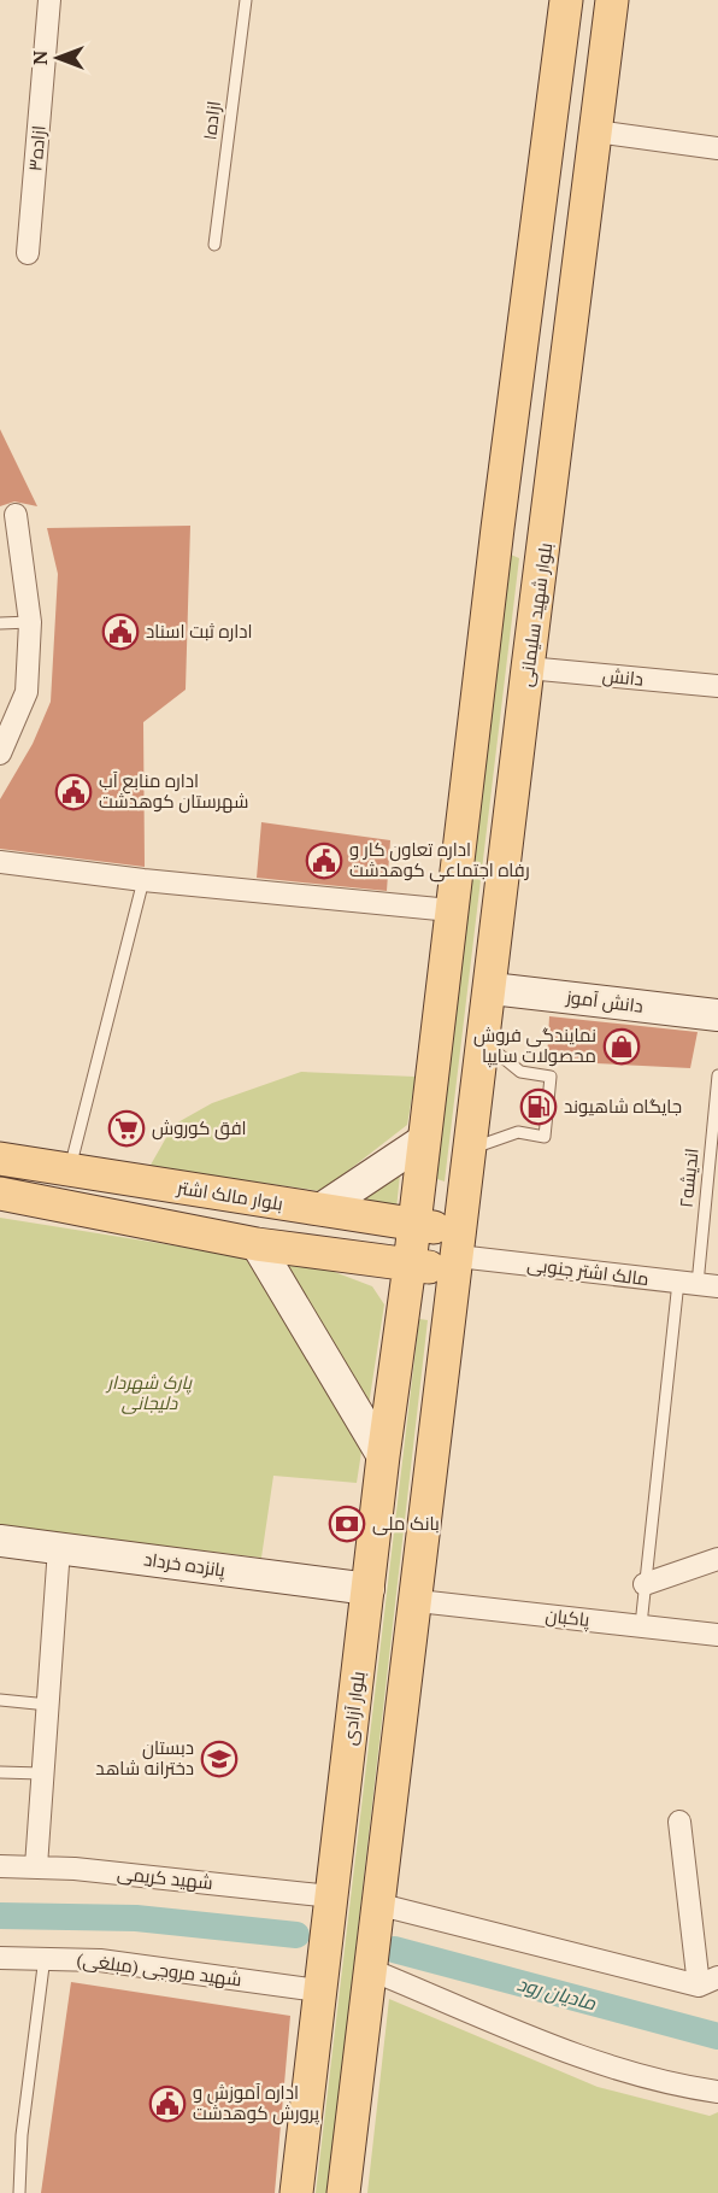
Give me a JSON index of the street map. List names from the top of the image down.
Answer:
{
  "streets": {
    "main road": [
      "بلوار شهید سلیمانی",
      "دانش آموز",
      "بلوار مالک اشتر",
      "پانزده خرداد",
      "بلوار آزادی"
    ],
    "street": [
      "ازاده۳",
      "دانش",
      "مالک اشتر جنوبی",
      "پاکبان",
      "شهید کریمی",
      "شهید مروجی (مبلغی)"
    ],
    "lane": ["ازاده۱", "اندیشه۲"]
  },
  "crossings": [
    ["بلوار شهید سلیمانی", "دانش"],
    ["بلوار شهید سلیمانی", "دانش آموز"],
    ["بلوار شهید سلیمانی", "بلوار مالک اشتر"],
    ["بلوار شهید سلیمانی", "مالک اشتر جنوبی"],
    ["اندیشه۲", "مالک اشتر جنوبی"],
    ["اندیشه۲", "پاکبان"],
    ["بلوار مالک اشتر", "مالک اشتر جنوبی"],
    ["بلوار مالک اشتر", "بلوار آزادی"],
    ["پانزده خرداد", "بلوار آزادی"],
    ["بلوار آزادی", "شهید کریمی"],
    ["بلوار آزادی", "شهید مروجی (مبلغی)"]
  ],
  "water": ["مادیان رود"],
  "parks": ["پارک شهردار دلیجانی"],
  "places": {
    "public building": [
      "اداره ثبت اسناد",
      "اداره منابع آب شهرستان کوهدشت",
      "اداره تعاون کار و رفاه اجتماعی کوهدشت",
      "اداره آموزش و پرورش کوهدشت"
    ],
    "shop": ["نمایندگی فروش محصولات سایپا"],
    "fuel station": ["جایگاه شاهیوند"],
    "supermarket": ["افق کوروش"],
    "bank": ["بانک ملی"],
    "school or university": ["دبستان دخترانه شاهد"]
  },
  "north": "left"
}
